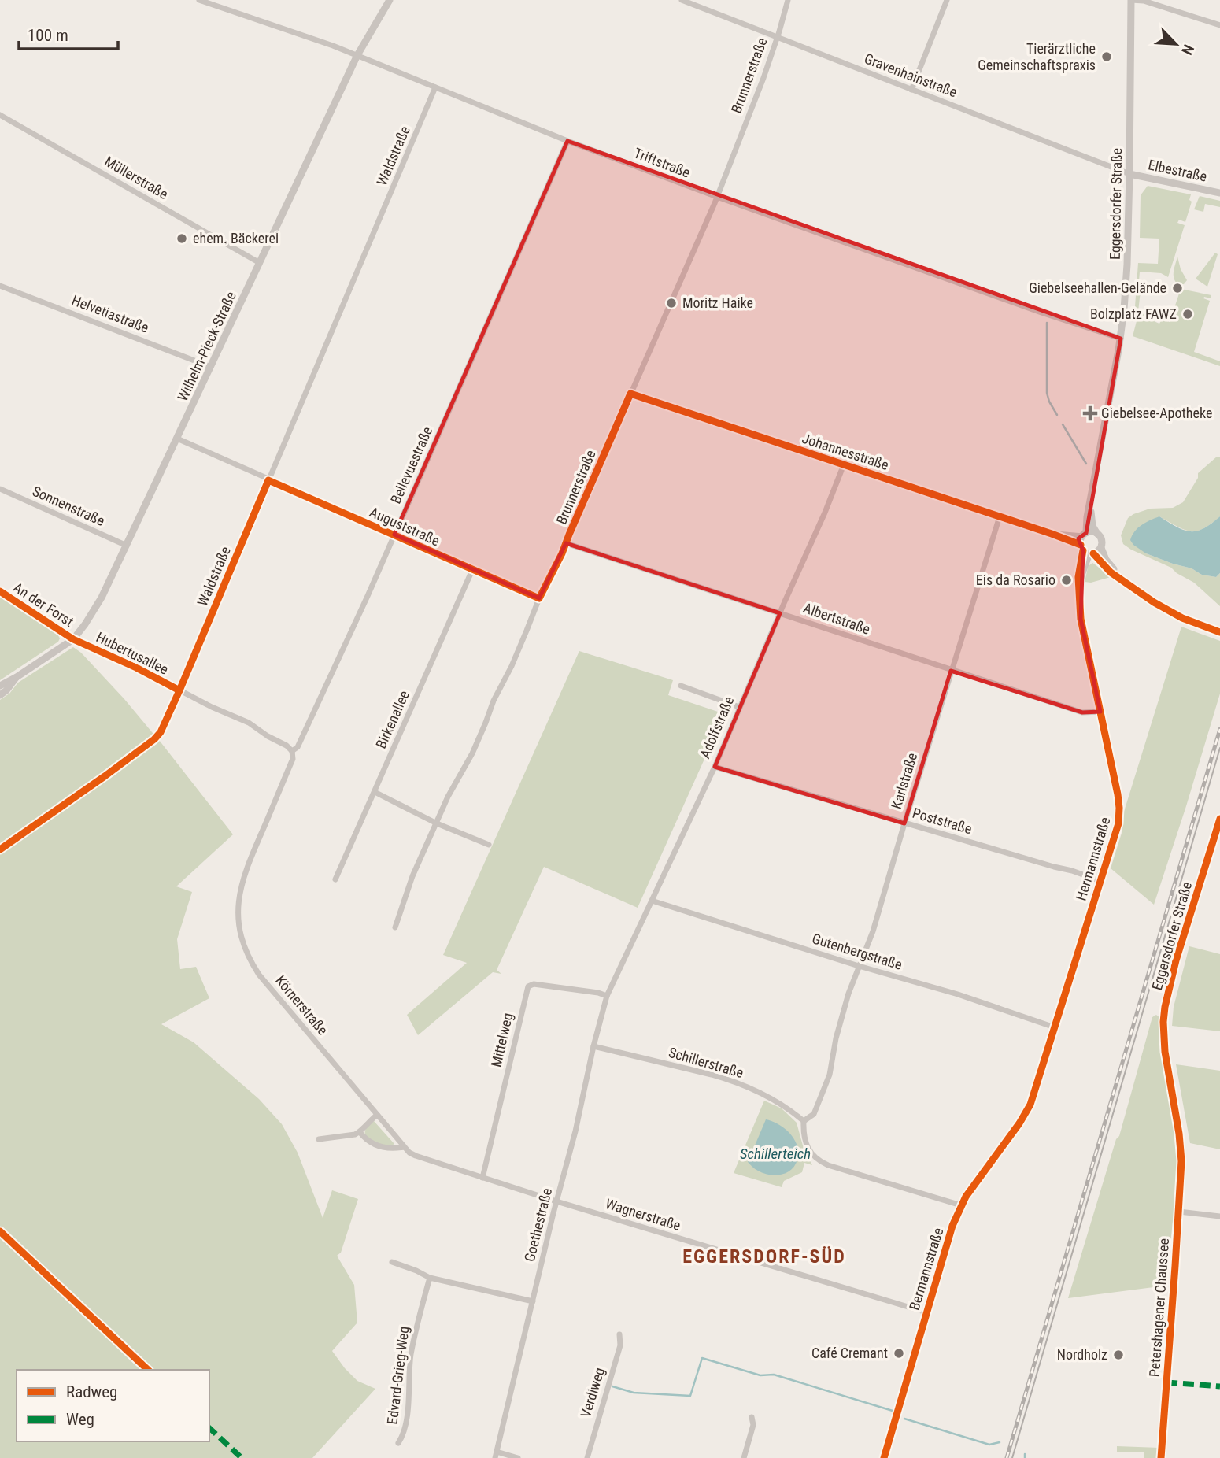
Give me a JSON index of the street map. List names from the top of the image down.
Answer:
{
  "streets": {
    "street": [
      "Brunnerstraße",
      "Gravenhainstraße",
      "Waldstraße",
      "Triftstraße",
      "Elbestraße",
      "Müllerstraße",
      "Eggersdorfer Straße",
      "Helvetiastraße",
      "Wilhelm-Pieck-Straße",
      "Johannesstraße",
      "Bellevuestraße",
      "Sonnenstraße",
      "Auguststraße",
      "An der Forst",
      "Albertstraße",
      "Hubertusallee",
      "Birkenallee",
      "Adolfstraße",
      "Karlstraße",
      "Poststraße",
      "Hermannstraße",
      "Gutenbergstraße",
      "Körnerstraße",
      "Mittelweg",
      "Schillerstraße",
      "Wagnerstraße",
      "Goethestraße",
      "Bermannstraße",
      "Petershagener Chaussee",
      "Edvard-Grieg-Weg",
      "Verdiweg"
    ]
  },
  "crossings": [
    ["Brunnerstraße", "Gravenhainstraße"],
    ["Brunnerstraße", "Triftstraße"],
    ["Brunnerstraße", "Johannesstraße"],
    ["Brunnerstraße", "Auguststraße"],
    ["Brunnerstraße", "Albertstraße"],
    ["Gravenhainstraße", "Elbestraße"],
    ["Gravenhainstraße", "Eggersdorfer Straße"],
    ["Waldstraße", "Triftstraße"],
    ["Waldstraße", "Auguststraße"],
    ["Waldstraße", "Hubertusallee"],
    ["Triftstraße", "Eggersdorfer Straße"],
    ["Triftstraße", "Wilhelm-Pieck-Straße"],
    ["Triftstraße", "Bellevuestraße"],
    ["Elbestraße", "Eggersdorfer Straße"],
    ["Müllerstraße", "Wilhelm-Pieck-Straße"],
    ["Eggersdorfer Straße", "Johannesstraße"],
    ["Eggersdorfer Straße", "Hermannstraße"],
    ["Eggersdorfer Straße", "Petershagener Chaussee"],
    ["Helvetiastraße", "Wilhelm-Pieck-Straße"],
    ["Wilhelm-Pieck-Straße", "Sonnenstraße"],
    ["Wilhelm-Pieck-Straße", "Auguststraße"],
    ["Wilhelm-Pieck-Straße", "An der Forst"],
    ["Wilhelm-Pieck-Straße", "Hubertusallee"],
    ["Johannesstraße", "Adolfstraße"],
    ["Johannesstraße", "Karlstraße"],
    ["Johannesstraße", "Hermannstraße"],
    ["Bellevuestraße", "Auguststraße"],
    ["Bellevuestraße", "Hubertusallee"],
    ["Bellevuestraße", "Körnerstraße"],
    ["Auguststraße", "Birkenallee"],
    ["An der Forst", "Hubertusallee"],
    ["Albertstraße", "Adolfstraße"],
    ["Albertstraße", "Karlstraße"],
    ["Albertstraße", "Hermannstraße"],
    ["Adolfstraße", "Poststraße"],
    ["Adolfstraße", "Gutenbergstraße"],
    ["Adolfstraße", "Mittelweg"],
    ["Adolfstraße", "Goethestraße"],
    ["Karlstraße", "Poststraße"],
    ["Karlstraße", "Gutenbergstraße"],
    ["Karlstraße", "Schillerstraße"],
    ["Poststraße", "Hermannstraße"],
    ["Hermannstraße", "Gutenbergstraße"],
    ["Hermannstraße", "Bermannstraße"],
    ["Körnerstraße", "Wagnerstraße"],
    ["Mittelweg", "Wagnerstraße"],
    ["Mittelweg", "Goethestraße"],
    ["Schillerstraße", "Goethestraße"],
    ["Wagnerstraße", "Goethestraße"],
    ["Wagnerstraße", "Bermannstraße"]
  ],
  "districts": ["EGGERSDORF-SÜD"],
  "water": ["Schillerteich"],
  "places": {
    "other": [
      "Tierärztliche Gemeinschaftspraxis",
      "ehem. Bäckerei",
      "Giebelseehallen-Gelände",
      "Moritz Haike",
      "Bolzplatz FAWZ",
      "Eis da Rosario",
      "Café Cremant",
      "Nordholz"
    ],
    "health": ["Giebelsee-Apotheke"]
  },
  "legend": ["Radweg", "Weg"],
  "scale_bar": "100 m",
  "north": "bottom right"
}
